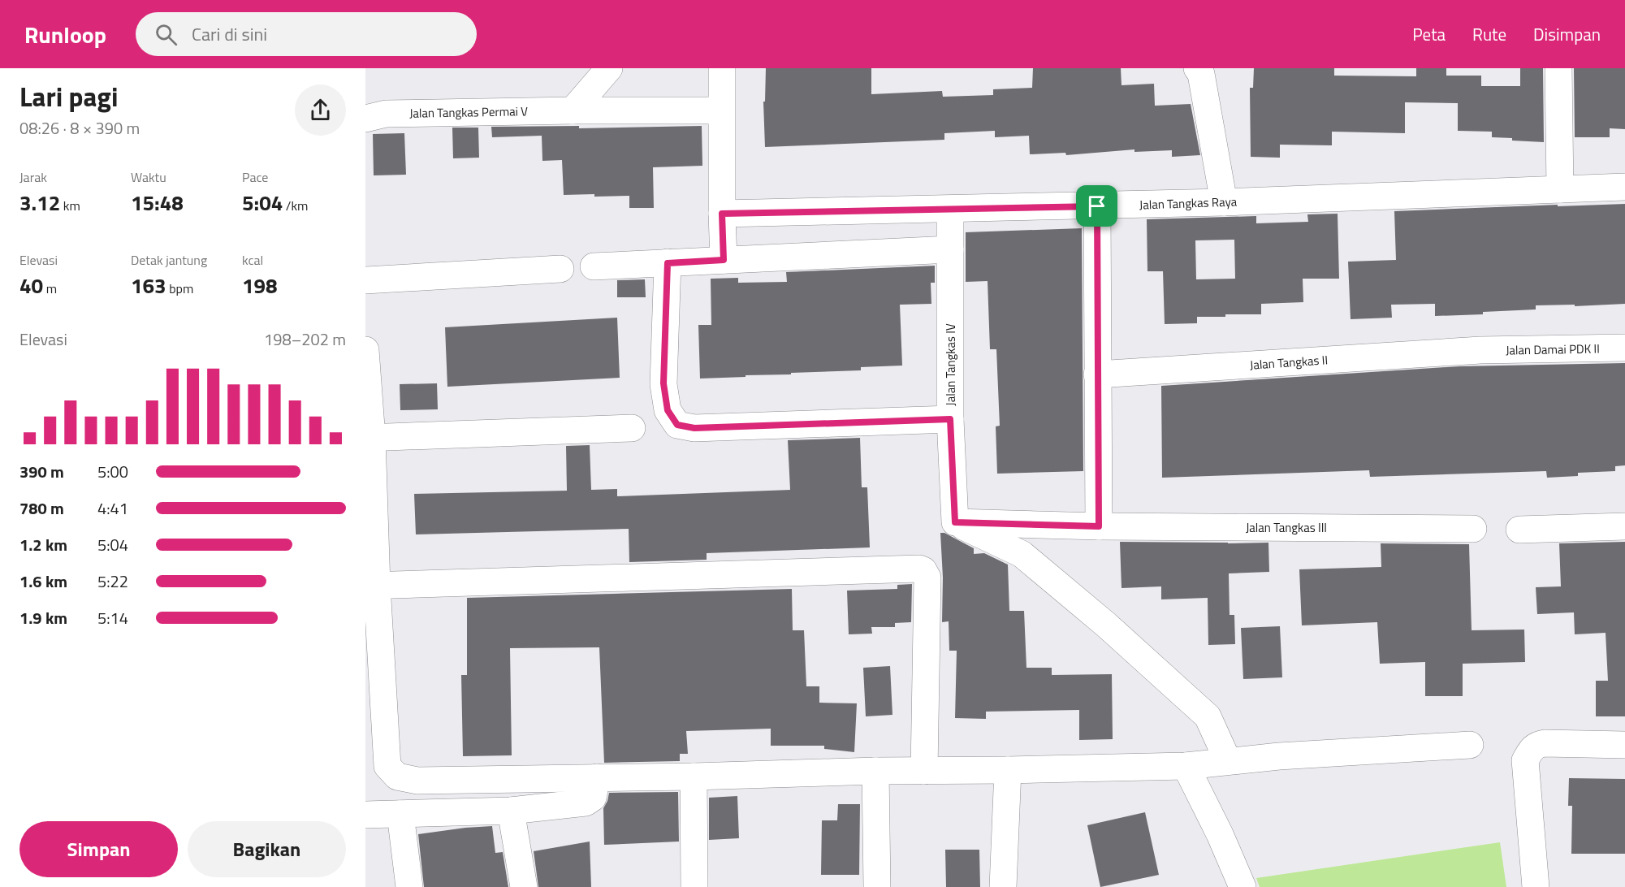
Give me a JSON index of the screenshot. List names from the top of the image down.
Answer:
{
  "streets": {
    "street": [
      "Jalan Tangkas Permai V",
      "Jalan Tangkas Raya",
      "Jalan Damai PDK II",
      "Jalan Tangkas II",
      "Jalan Tangkas IV",
      "Jalan Tangkas III"
    ]
  },
  "crossings": [
    ["Jalan Tangkas Raya", "Jalan Tangkas IV"],
    ["Jalan Damai PDK II", "Jalan Tangkas II"]
  ],
  "page": {
    "header": "Runloop",
    "search": "Cari di sini",
    "nav": ["Peta", "Rute", "Disimpan"],
    "heading": ["Lari pagi", "08:26 · 8 × 390 m"],
    "stats": [
      ["Jarak", "3.12 km"],
      ["Waktu", "15:48"],
      ["Pace", "5:04 /km"],
      ["Elevasi", "40 m"],
      ["Detak jantung", "163 bpm"],
      ["kcal", "198"]
    ],
    "chart": ["Elevasi", "198–202 m"],
    "list": [
      {
        "name": "390 m",
        "note": "5:00"
      },
      {
        "name": "780 m",
        "note": "4:41"
      },
      {
        "name": "1.2 km",
        "note": "5:04"
      },
      {
        "name": "1.6 km",
        "note": "5:22"
      },
      {
        "name": "1.9 km",
        "note": "5:14"
      }
    ],
    "buttons": ["Simpan", "Bagikan"]
  }
}
